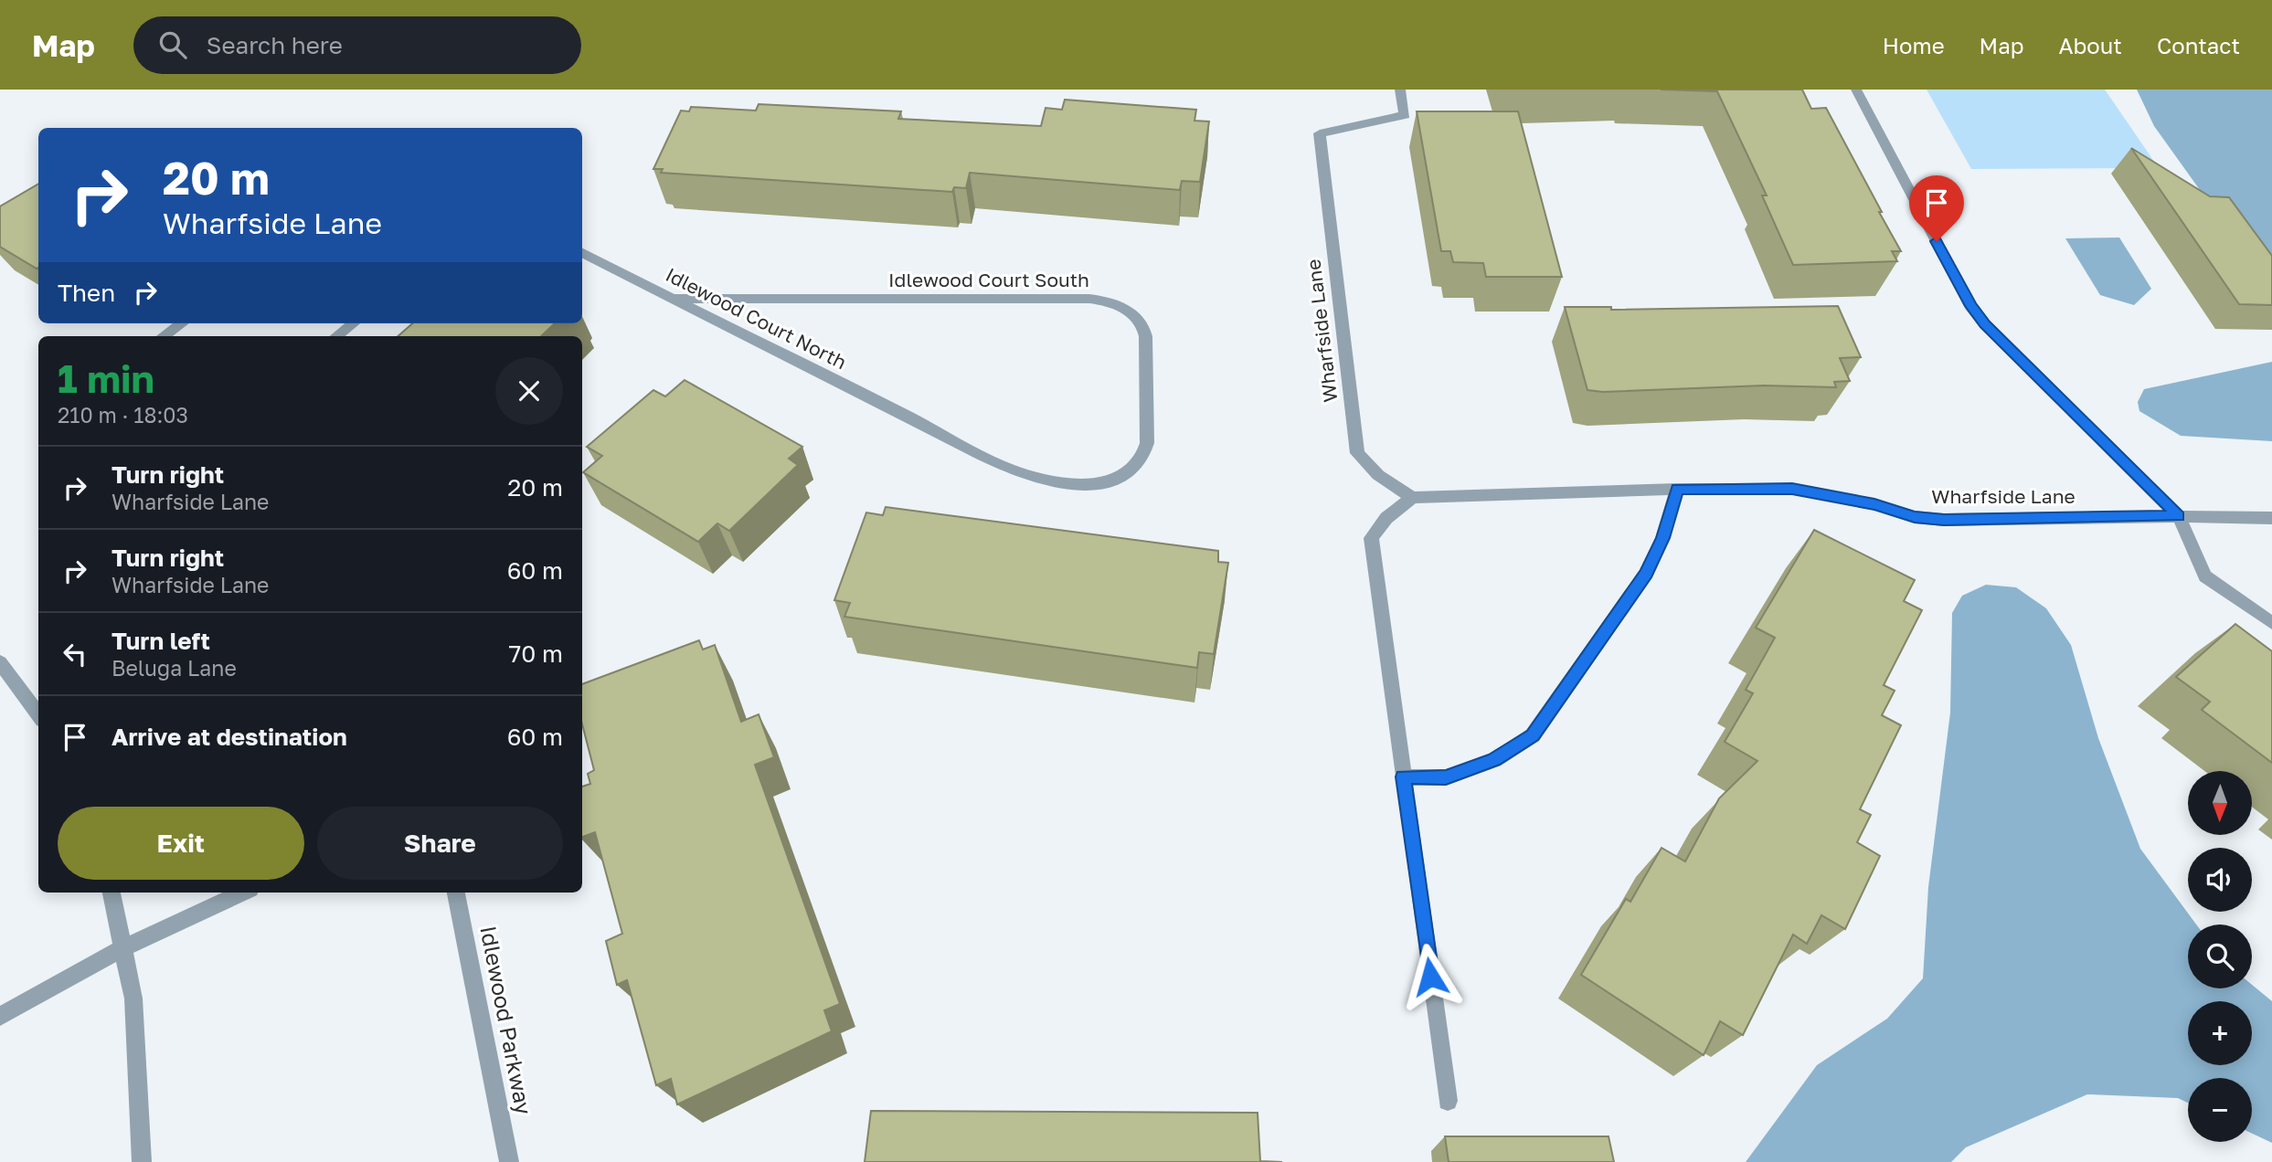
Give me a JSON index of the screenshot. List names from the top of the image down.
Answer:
{
  "streets": {
    "street": [
      "Idlewood Court South",
      "Idlewood Court North",
      "Wharfside Lane",
      "Idlewood Parkway"
    ]
  },
  "crossings": [
    ["Idlewood Court South", "Idlewood Court North"]
  ],
  "north": "bottom",
  "page": {
    "header": "Map",
    "search": "Search here",
    "nav": [
      "Home",
      "Map",
      "About",
      "Contact"
    ],
    "turn": ["20 m", "Wharfside Lane"],
    "then": "Then",
    "heading": ["1 min", "210 m · 18:03"],
    "list": [
      {
        "name": "Turn right",
        "note": "Wharfside Lane",
        "value": "20 m"
      },
      {
        "name": "Turn right",
        "note": "Wharfside Lane",
        "value": "60 m"
      },
      {
        "name": "Turn left",
        "note": "Beluga Lane",
        "value": "70 m"
      },
      {
        "name": "Arrive at destination",
        "value": "60 m"
      }
    ],
    "map_buttons": ["+", "−"],
    "buttons": ["Exit", "Share"]
  }
}
